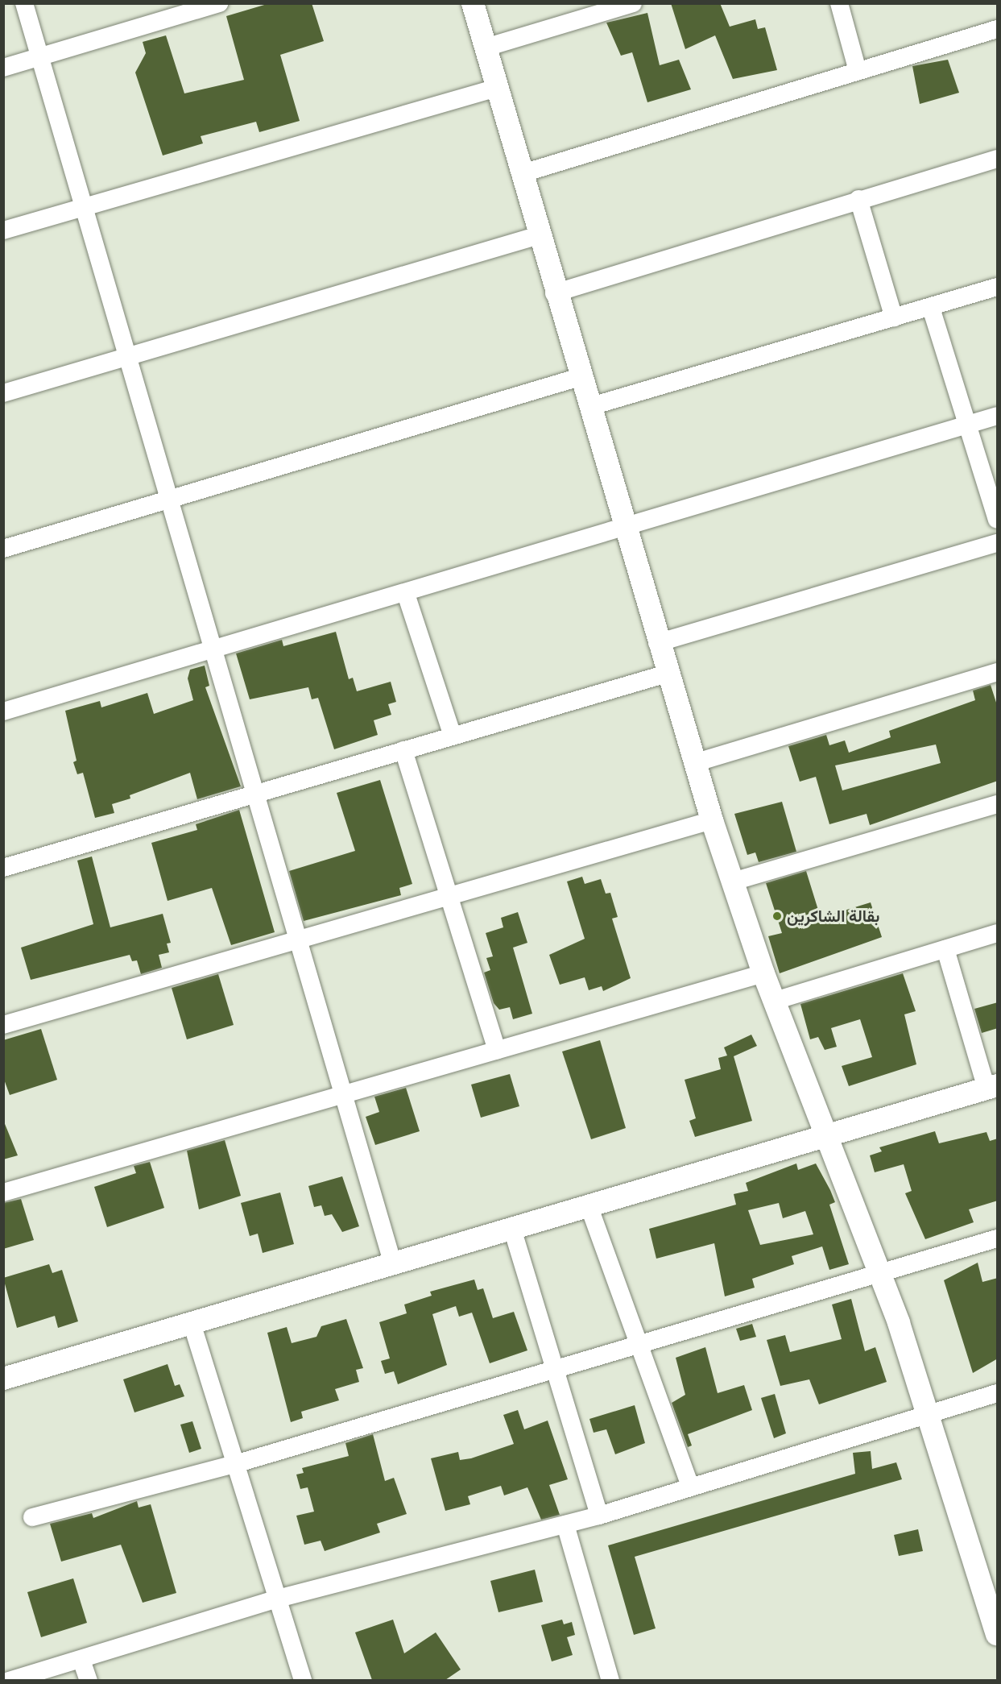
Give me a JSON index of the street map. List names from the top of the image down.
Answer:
{
  "places": ["بقالة الشاكرين"]
}
